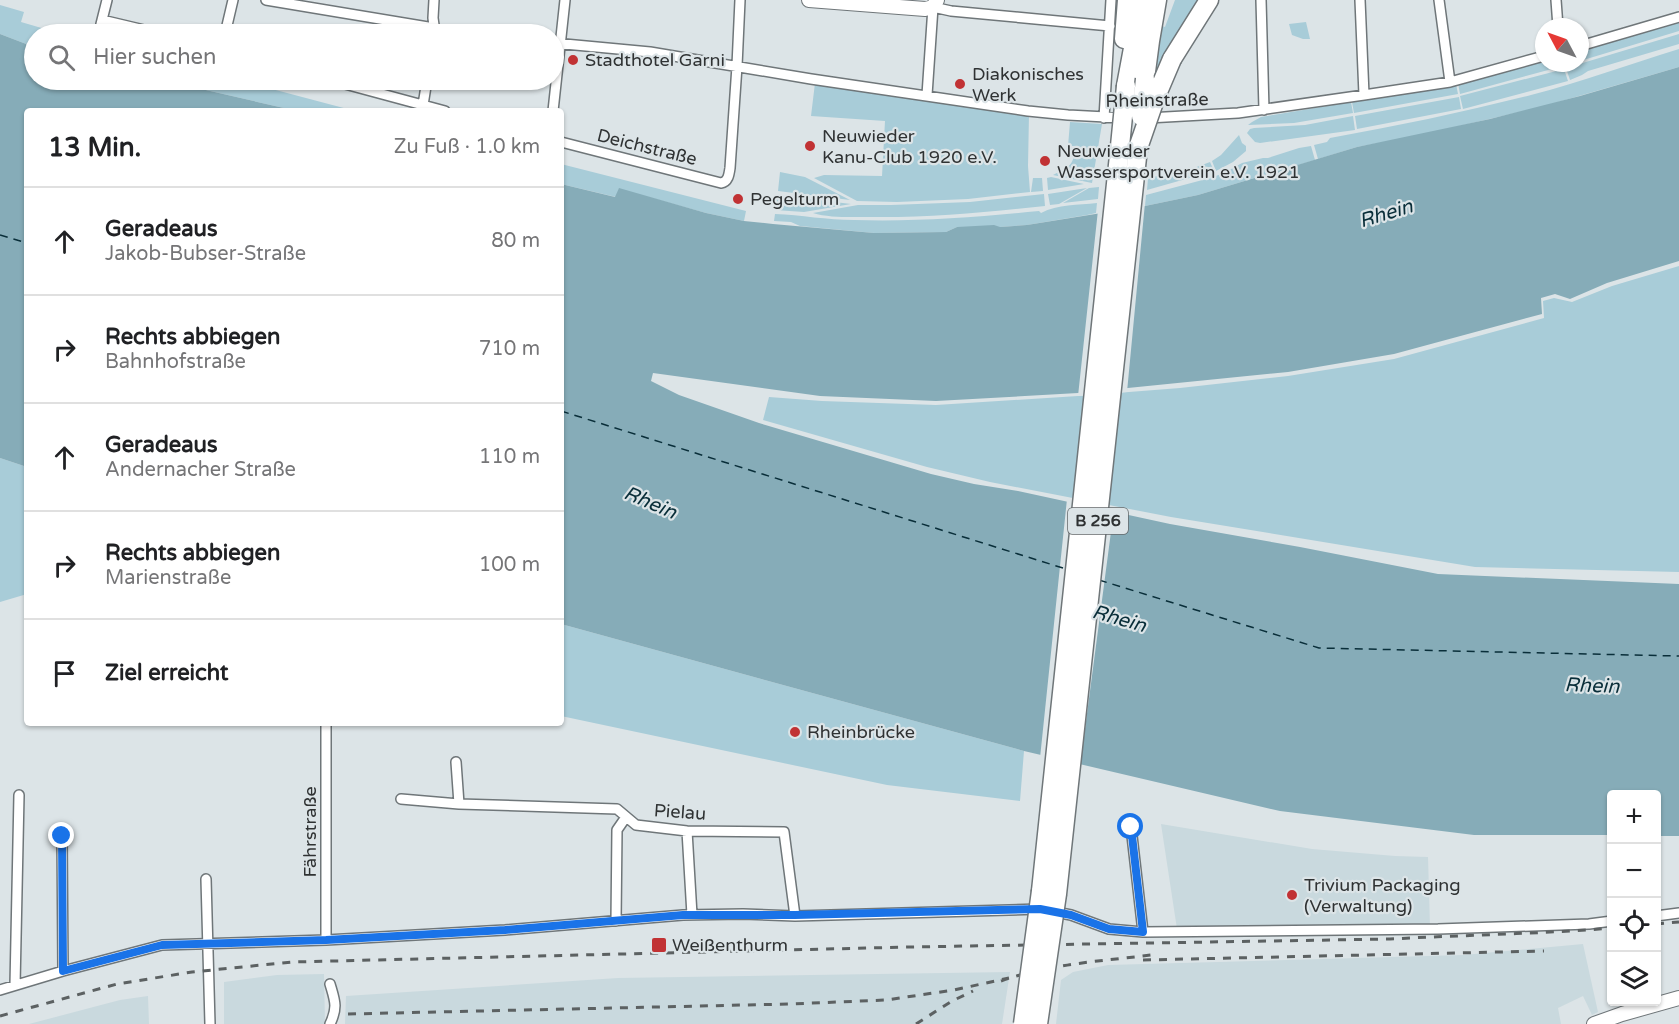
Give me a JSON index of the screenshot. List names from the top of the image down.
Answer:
{
  "streets": {
    "highway": ["B 256"],
    "street": [
      "Rheinstraße",
      "Deichstraße",
      "Pielau",
      "Fährstraße"
    ]
  },
  "crossings": [
    ["Rheinstraße", "Deichstraße"]
  ],
  "water": ["Rhein"],
  "places": {
    "other": [
      "Stadthotel Garni",
      "Diakonisches Werk",
      "Neuwieder Kanu-Club 1920 e.V.",
      "Neuwieder Wassersportverein e.V. 1921",
      "Pegelturm",
      "Rheinbrücke",
      "Trivium Packaging (Verwaltung)"
    ],
    "transit": ["Weißenthurm"]
  },
  "north": "top left",
  "page": {
    "search": "Hier suchen",
    "heading": ["13 Min.", "Zu Fuß · 1.0 km"],
    "list": [
      ["Geradeaus", "Jakob-Bubser-Straße", "80 m"],
      ["Rechts abbiegen", "Bahnhofstraße", "710 m"],
      ["Geradeaus", "Andernacher Straße", "110 m"],
      ["Rechts abbiegen", "Marienstraße", "100 m"],
      "Ziel erreicht"
    ],
    "map_buttons": ["+", "−"]
  }
}
